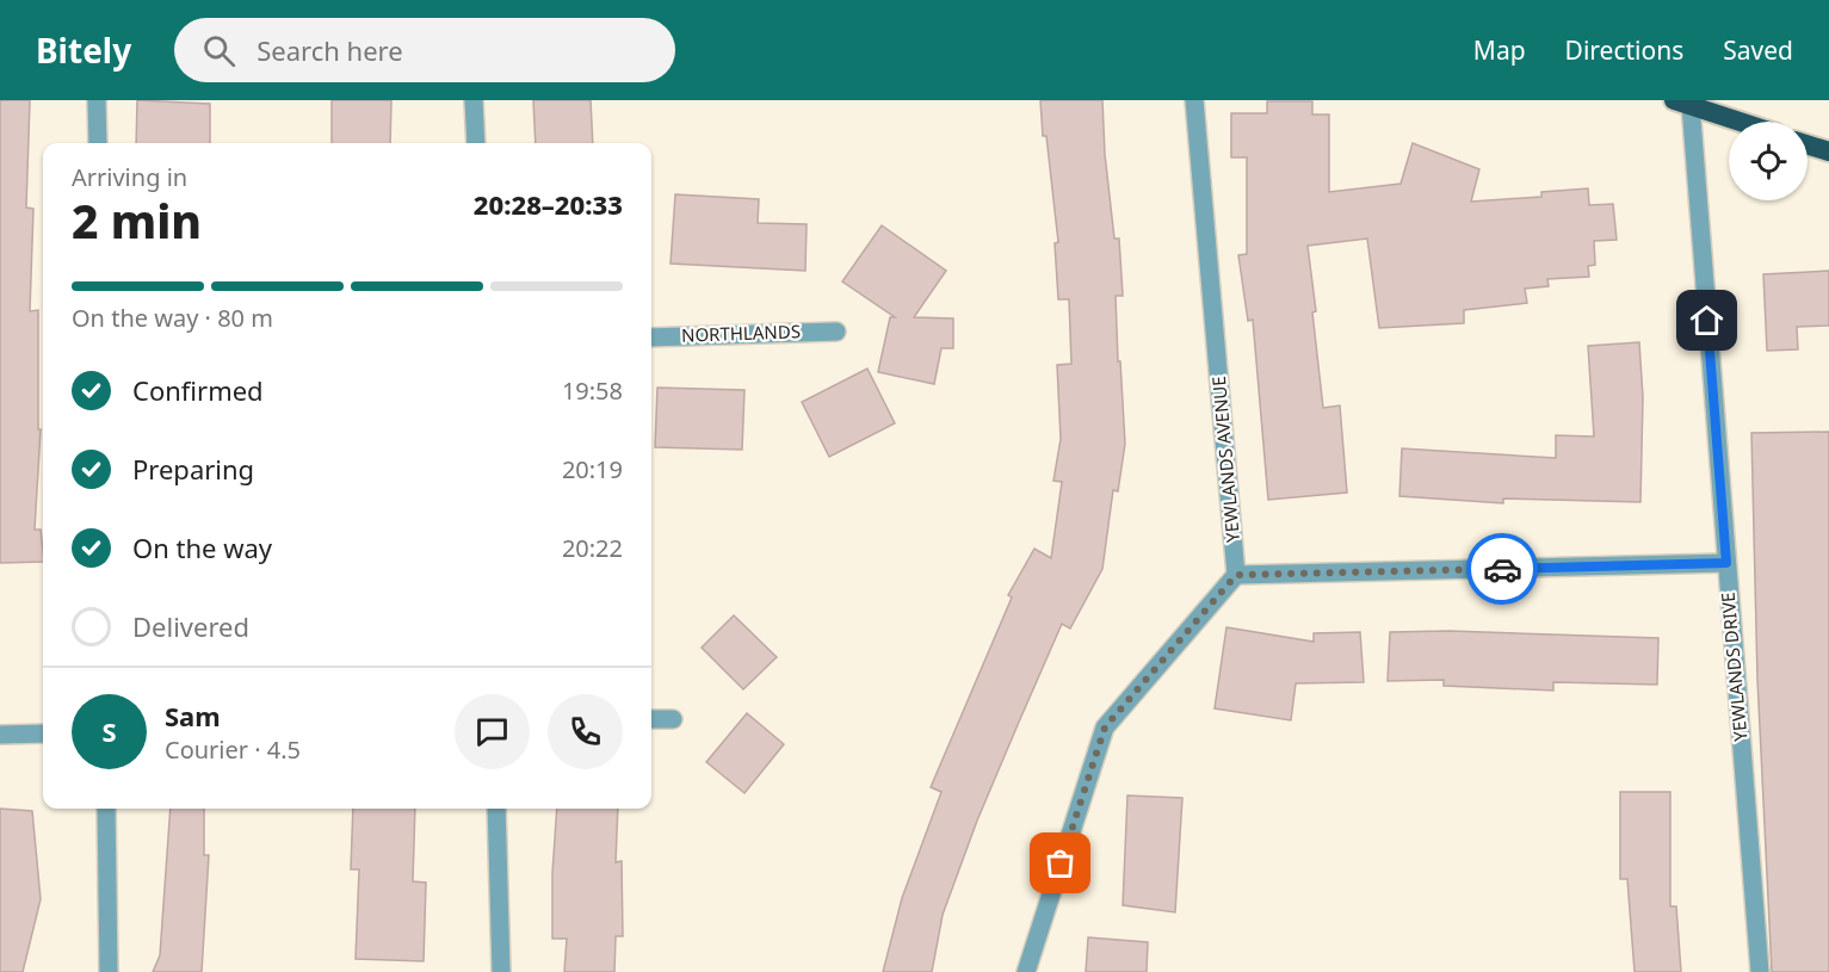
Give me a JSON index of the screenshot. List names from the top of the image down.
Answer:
{
  "streets": {
    "street": ["NORTHLANDS", "YEWLANDS AVENUE", "YEWLANDS DRIVE"]
  },
  "page": {
    "header": "Bitely",
    "search": "Search here",
    "nav": ["Map", "Directions", "Saved"],
    "heading": ["2 min", "Arriving in", "20:28–20:33"],
    "panel": ["Sam", "Courier · 4.5"],
    "bar": "On the way · 80 m",
    "list": [
      ["Confirmed", "19:58"],
      ["Preparing", "20:19"],
      ["On the way", "20:22"],
      "Delivered"
    ],
    "round": "S"
  }
}
